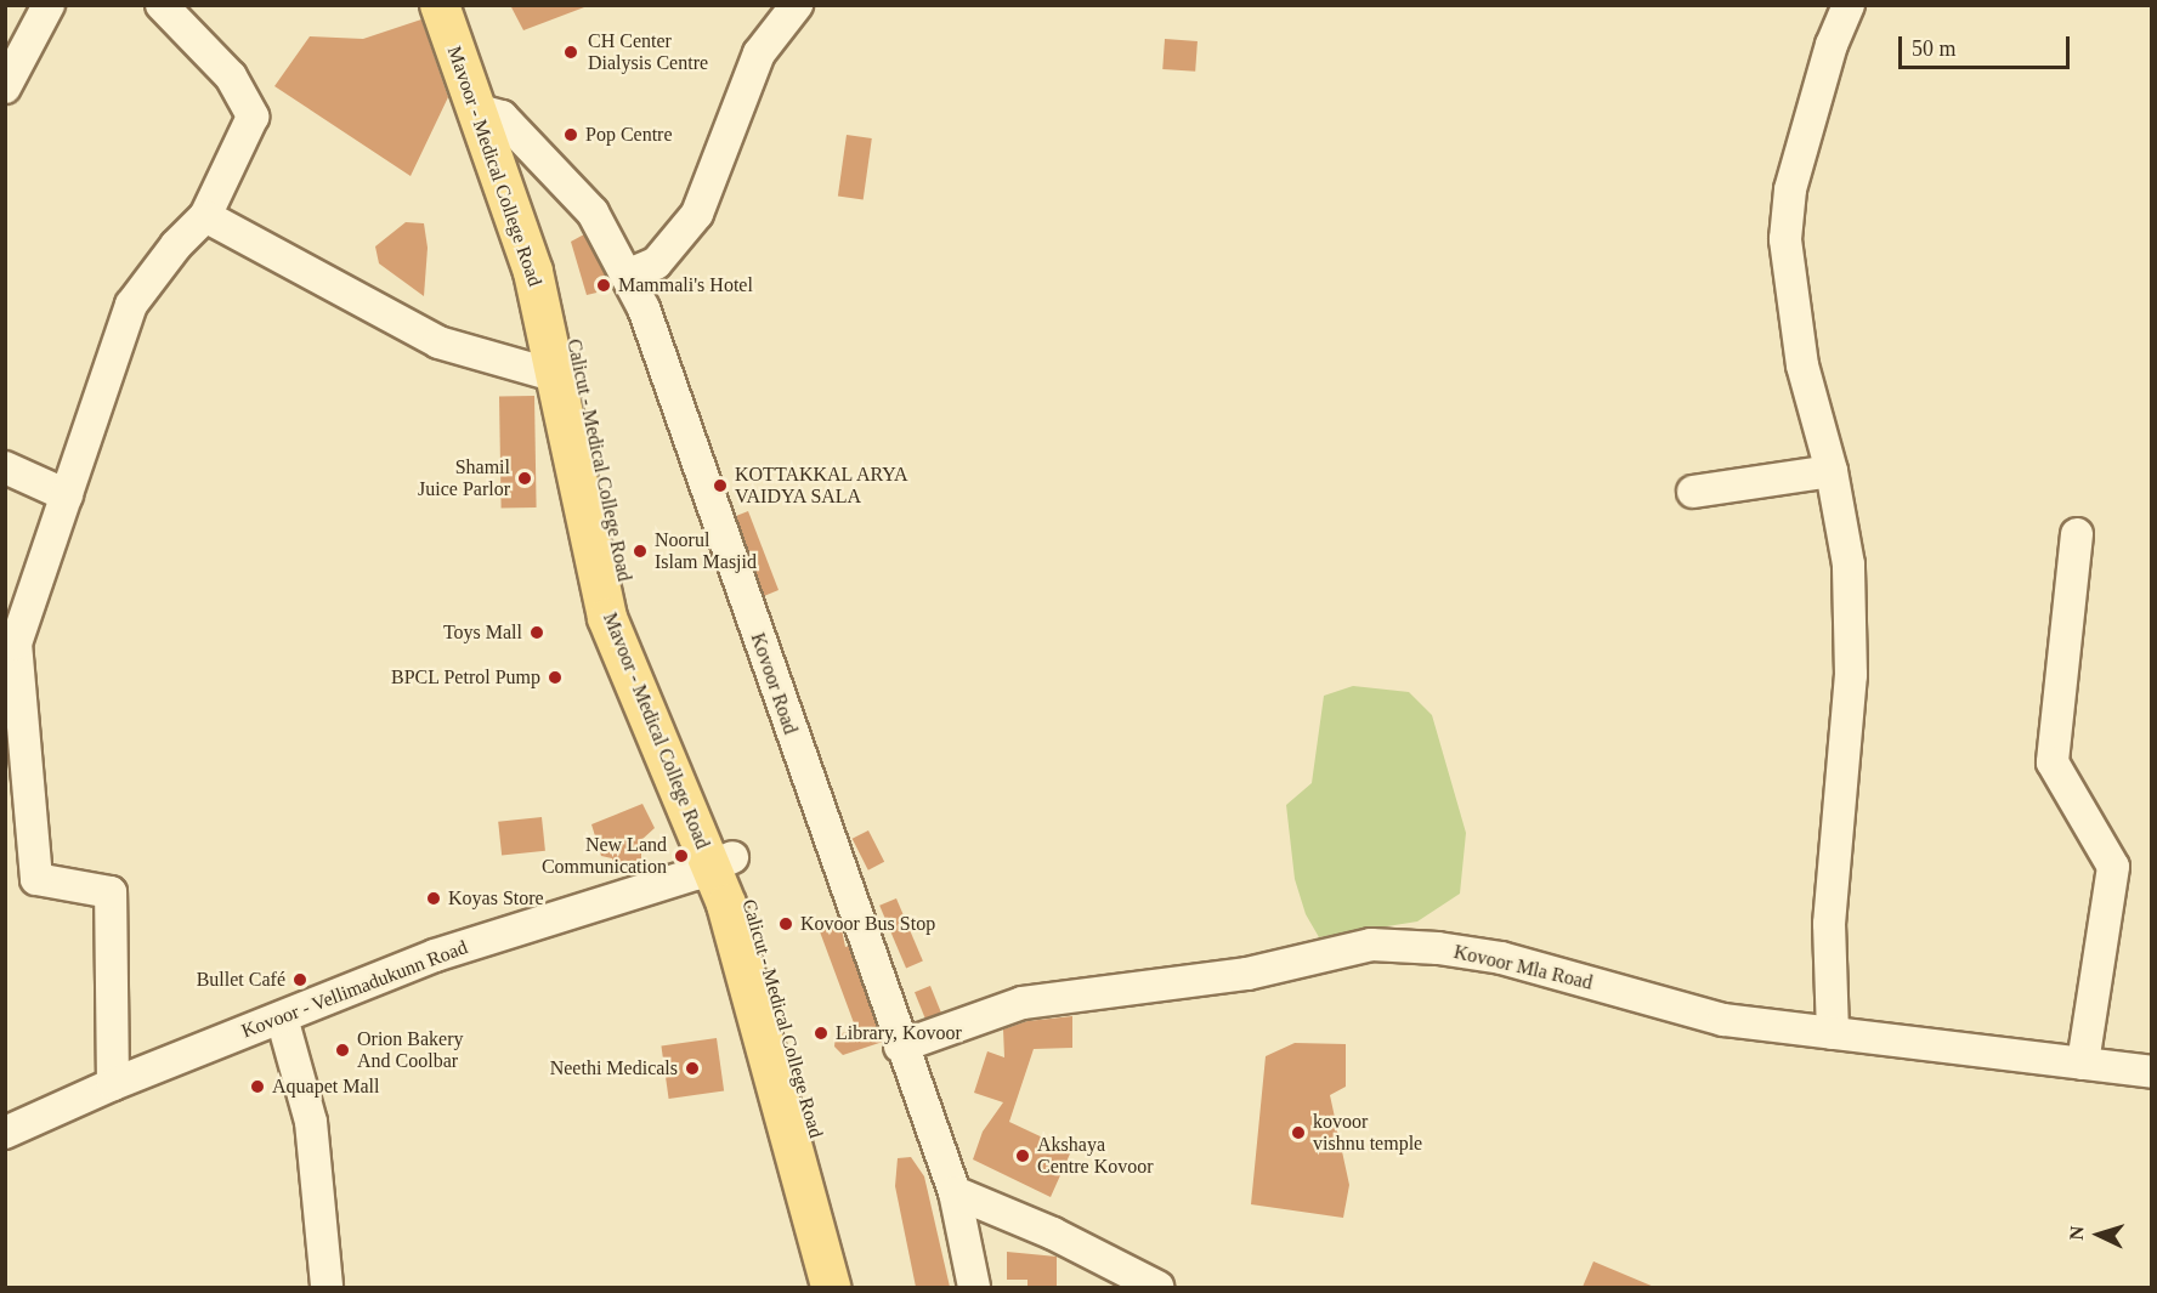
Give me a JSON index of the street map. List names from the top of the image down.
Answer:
{
  "streets": {
    "main road": ["Mavoor - Medical College Road", "Calicut - Medical College Road"],
    "street": ["Kovoor Road", "Kovoor Mla Road", "Kovoor - Vellimadukunn Road"]
  },
  "crossings": [
    ["Mavoor - Medical College Road", "Calicut - Medical College Road"],
    ["Mavoor - Medical College Road", "Kovoor Road"],
    ["Mavoor - Medical College Road", "Kovoor - Vellimadukunn Road"],
    ["Calicut - Medical College Road", "Kovoor Road"],
    ["Calicut - Medical College Road", "Kovoor - Vellimadukunn Road"],
    ["Kovoor Road", "Kovoor Mla Road"]
  ],
  "places": [
    "CH Center Dialysis Centre",
    "Pop Centre",
    "Mammali's Hotel",
    "Shamil Juice Parlor",
    "KOTTAKKAL ARYA VAIDYA SALA",
    "Noorul Islam Masjid",
    "Toys Mall",
    "BPCL Petrol Pump",
    "New Land Communication",
    "Koyas Store",
    "Kovoor Bus Stop",
    "Bullet Café",
    "Library, Kovoor",
    "Orion Bakery And Coolbar",
    "Neethi Medicals",
    "Aquapet Mall",
    "kovoor vishnu temple",
    "Akshaya Centre Kovoor"
  ],
  "scale_bar": "50 m",
  "north": "left"
}
